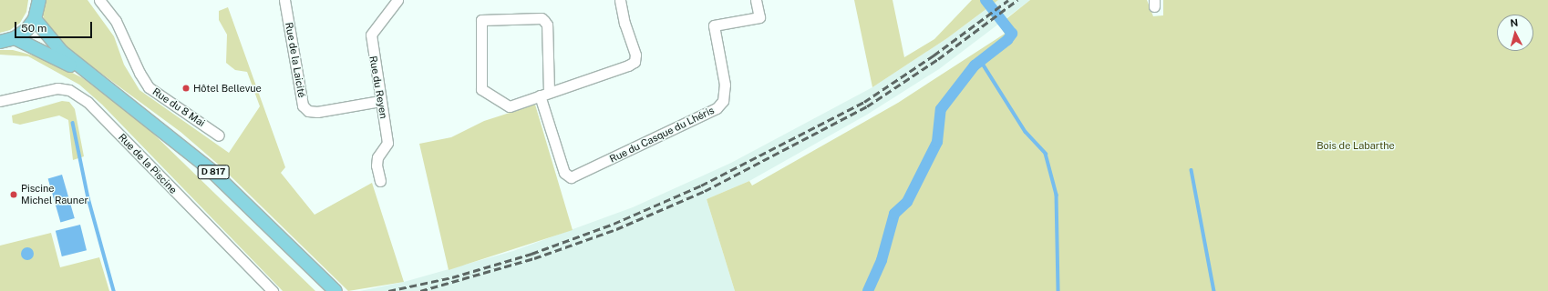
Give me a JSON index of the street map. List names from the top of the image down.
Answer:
{
  "streets": {
    "main road": ["D 817"],
    "street": [
      "Rue de la Laicité",
      "Rue du Reyen",
      "Rue du 8 Mai",
      "Rue du Casque du Lhéris",
      "Rue de la Piscine"
    ]
  },
  "crossings": [
    ["Rue de la Laicité", "Rue du Reyen"]
  ],
  "parks": ["Bois de Labarthe"],
  "places": ["Hôtel Bellevue", "Piscine Michel Rauner"],
  "scale_bar": "50 m",
  "north": "top"
}
